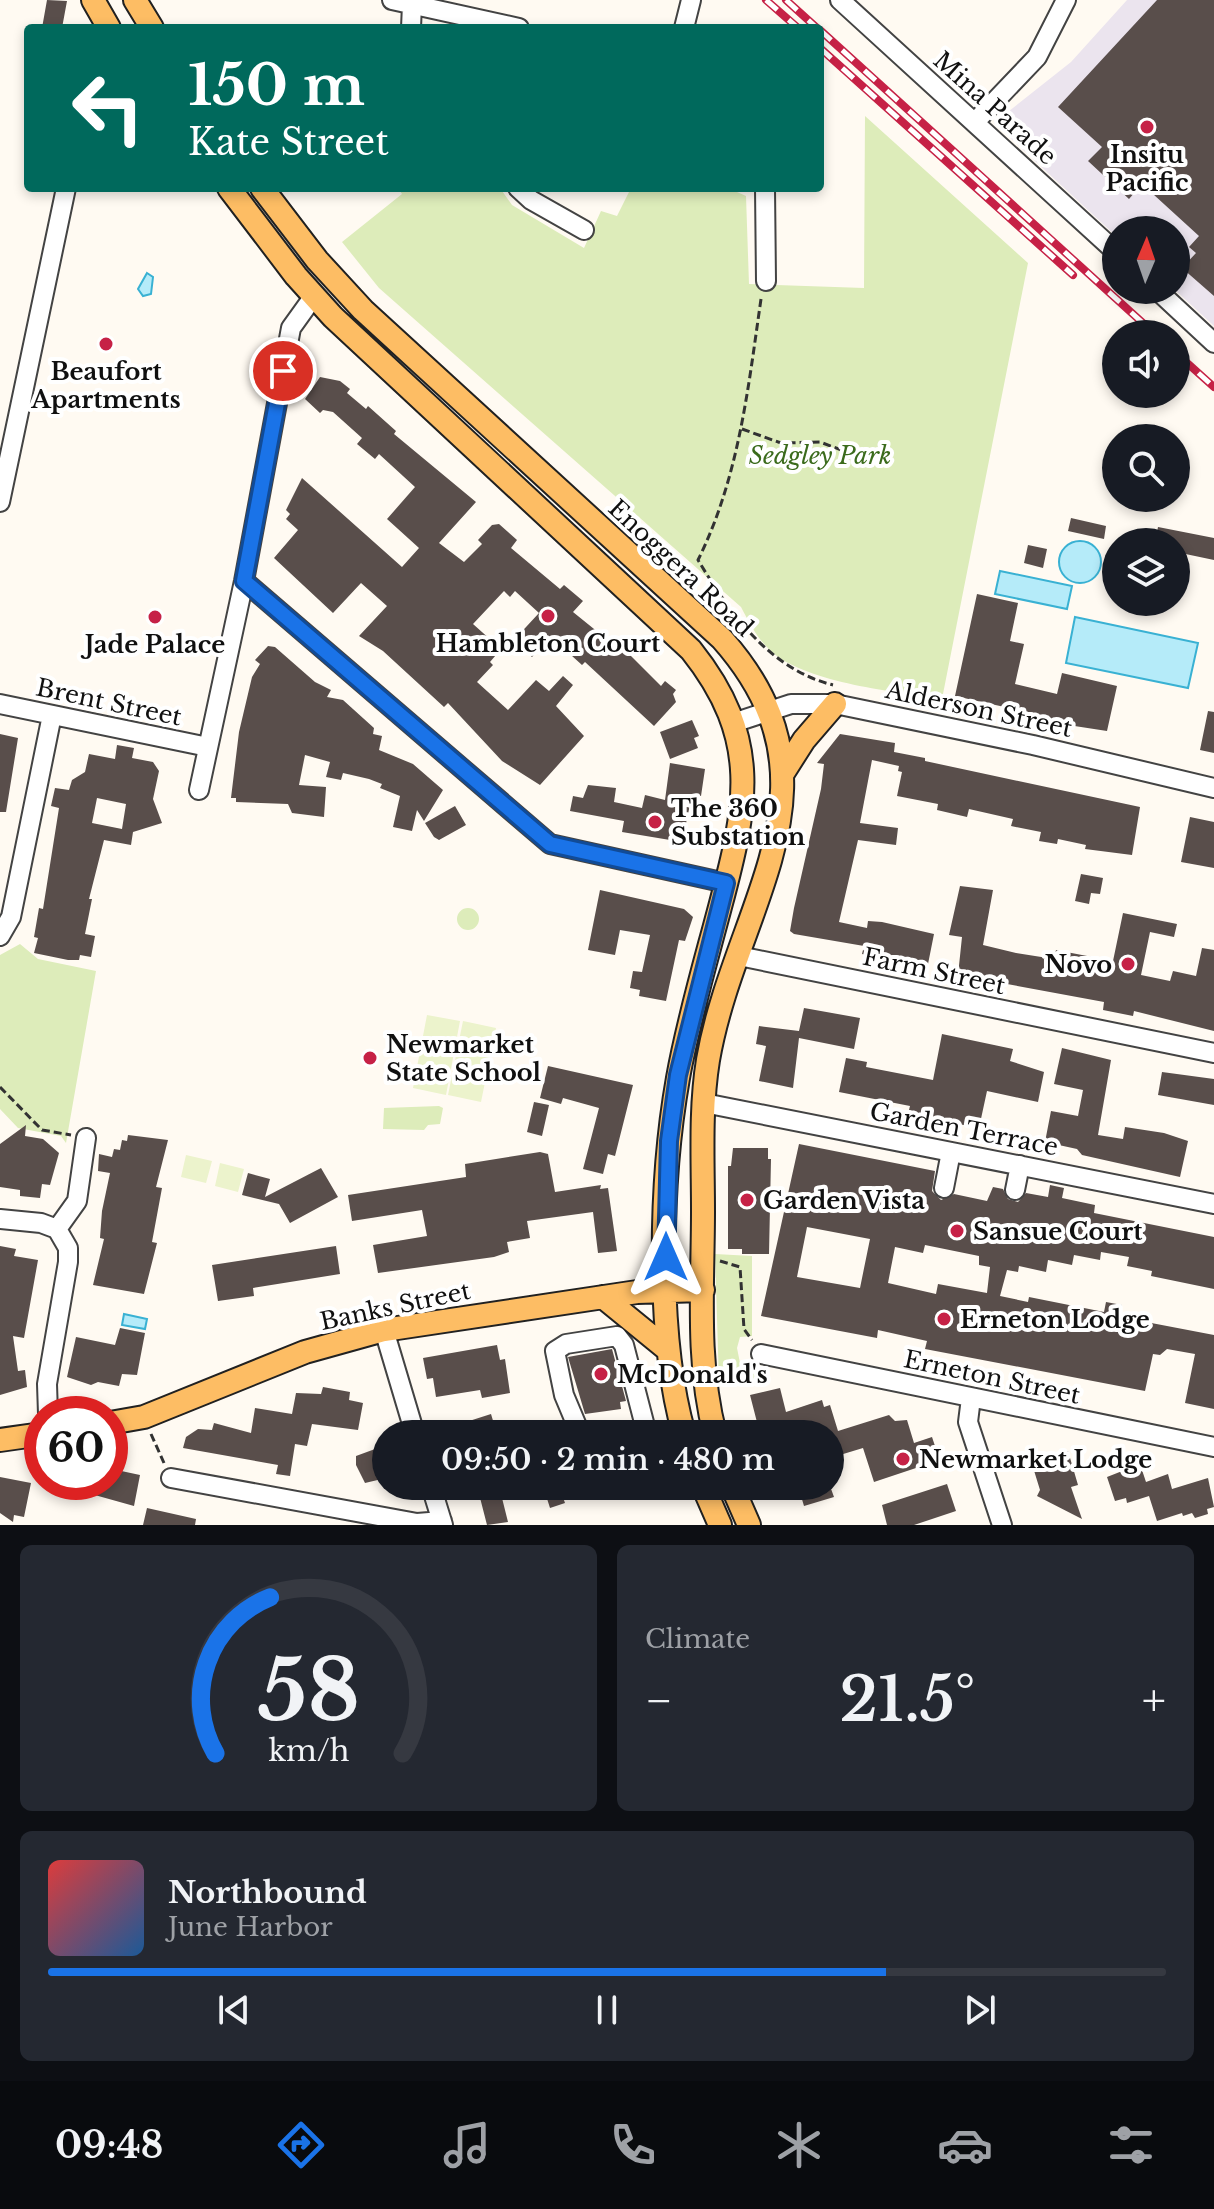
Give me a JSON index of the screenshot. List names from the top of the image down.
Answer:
{
  "streets": {
    "main road": ["Enoggera Road", "Banks Street"],
    "street": [
      "Mina Parade",
      "Brent Street",
      "Alderson Street",
      "Farm Street",
      "Garden Terrace",
      "Erneton Street"
    ]
  },
  "crossings": [
    ["Enoggera Road", "Alderson Street"],
    ["Enoggera Road", "Farm Street"],
    ["Enoggera Road", "Garden Terrace"],
    ["Enoggera Road", "Banks Street"]
  ],
  "parks": ["Sedgley Park"],
  "places": [
    "Insitu Pacific",
    "Beaufort Apartments",
    "Hambleton Court",
    "Jade Palace",
    "The 360 Substation",
    "Novo",
    "Newmarket State School",
    "Garden Vista",
    "Sansue Court",
    "Erneton Lodge",
    "McDonald's",
    "Newmarket Lodge"
  ],
  "north": "top",
  "page": {
    "turn": ["150 m", "Kate Street"],
    "limit": "60",
    "trip": "09:50 · 2 min · 480 m",
    "tile": "Climate",
    "heat": ["−", "21.5°", "+"],
    "song": ["Northbound", "June Harbor"],
    "tabs": "09:48",
    "gauge": ["58", "km/h"]
  }
}
